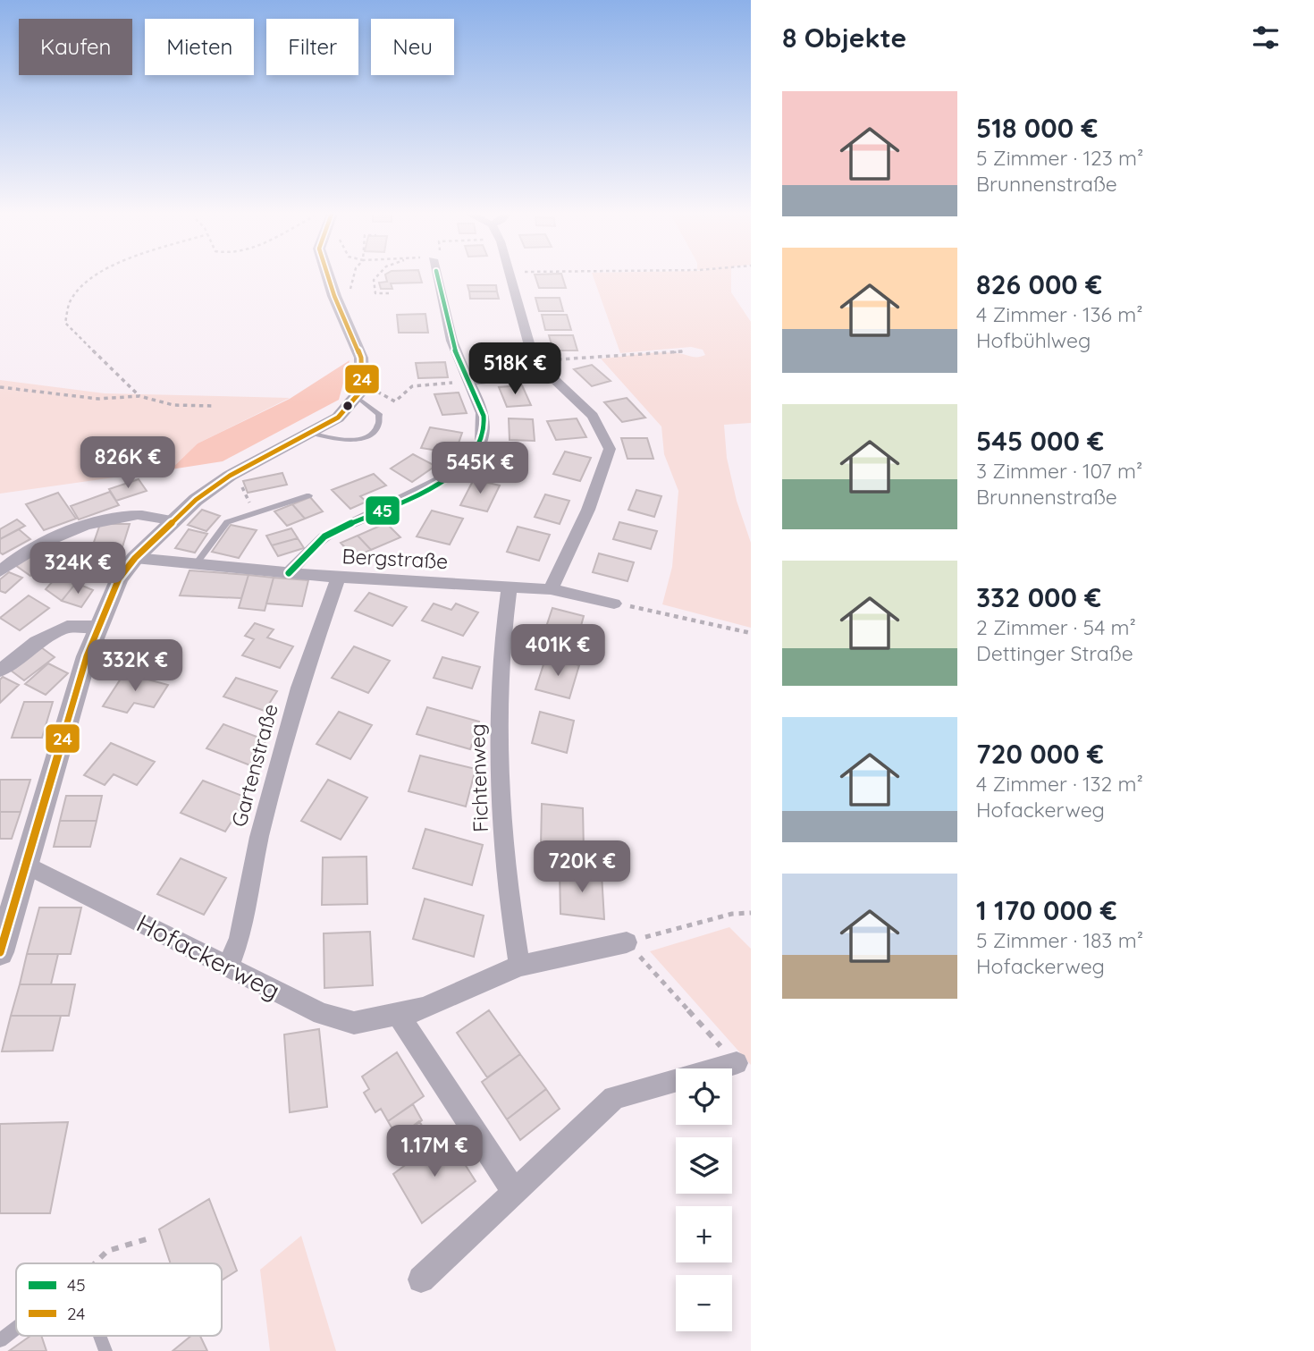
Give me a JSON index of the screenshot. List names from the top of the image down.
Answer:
{
  "streets": {
    "street": [
      "Bergstraße",
      "Gartenstraße",
      "Fichtenweg",
      "Hofackerweg"
    ]
  },
  "crossings": [
    ["Bergstraße", "Gartenstraße"],
    ["Bergstraße", "Fichtenweg"],
    ["Gartenstraße", "Hofackerweg"],
    ["Fichtenweg", "Hofackerweg"]
  ],
  "lines": ["transit line 45", "transit line 24"],
  "legend": ["45", "24"],
  "page": {
    "heading": "8 Objekte",
    "chip": [
      "Kaufen",
      "Mieten",
      "Filter",
      "Neu"
    ],
    "list": [
      {
        "name": "518 000 €",
        "note": "5 Zimmer · 123 m² · Brunnenstraße"
      },
      {
        "name": "826 000 €",
        "note": "4 Zimmer · 136 m² · Hofbühlweg"
      },
      {
        "name": "545 000 €",
        "note": "3 Zimmer · 107 m² · Brunnenstraße"
      },
      {
        "name": "332 000 €",
        "note": "2 Zimmer · 54 m² · Dettinger Straße"
      },
      {
        "name": "720 000 €",
        "note": "4 Zimmer · 132 m² · Hofackerweg"
      },
      {
        "name": "1 170 000 €",
        "note": "5 Zimmer · 183 m² · Hofackerweg"
      }
    ],
    "price": [
      "518K €",
      "826K €",
      "545K €",
      "324K €",
      "401K €",
      "332K €",
      "720K €",
      "1.17M €"
    ],
    "map_buttons": ["+", "−"]
  }
}
